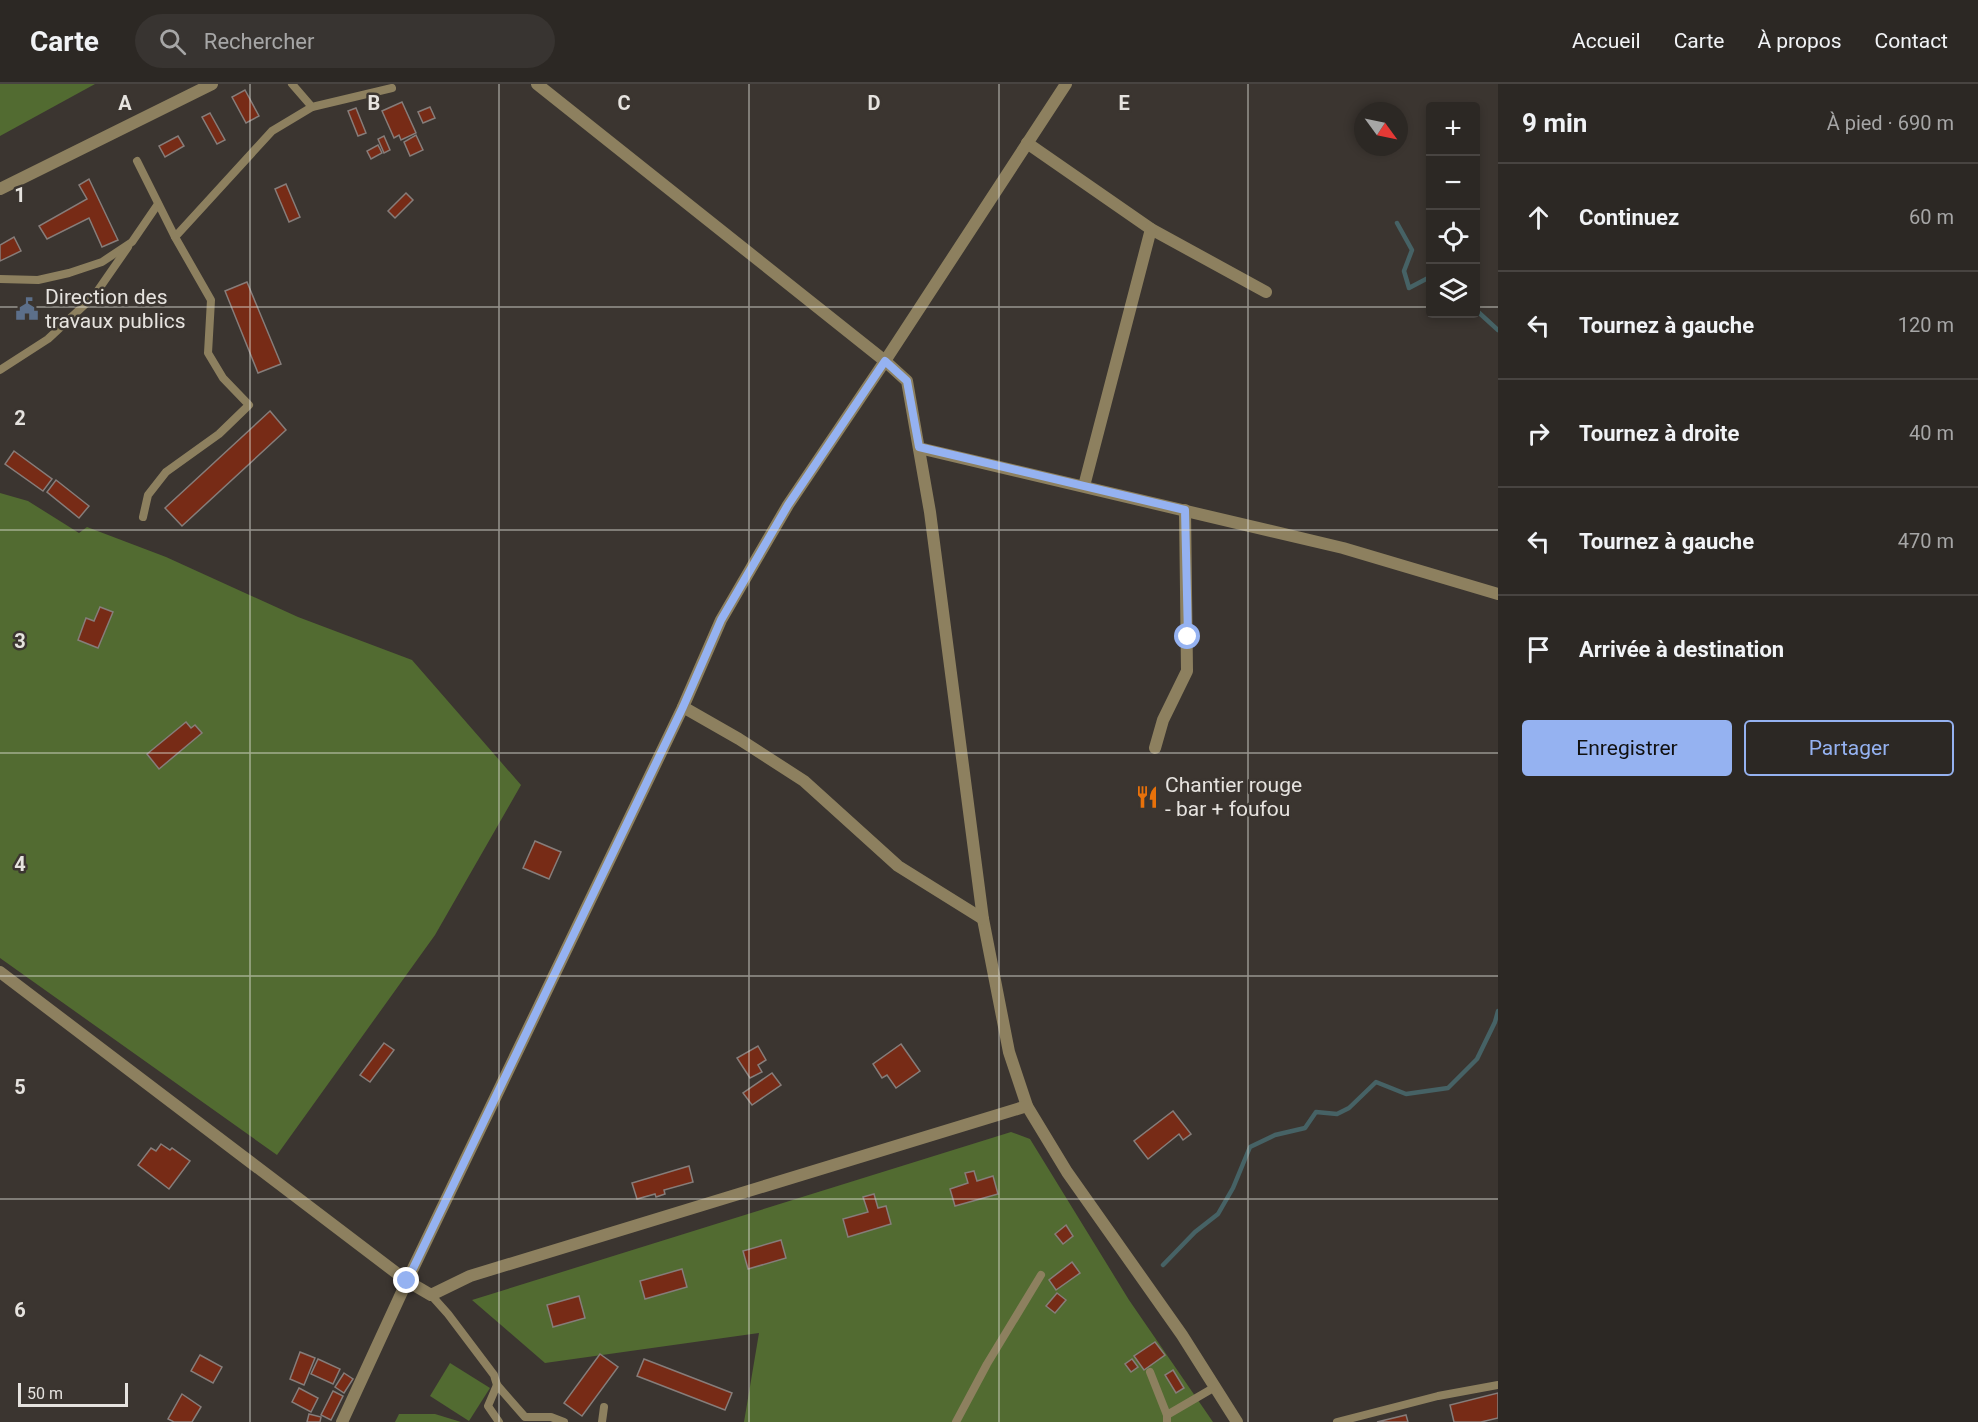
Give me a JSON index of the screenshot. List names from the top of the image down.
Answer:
{
  "places": {
    "public building": ["Direction des travaux publics"],
    "restaurant": ["Chantier rouge - bar + foufou"]
  },
  "scale_bar": "50 m",
  "north": "bottom right",
  "page": {
    "header": "Carte",
    "search": "Rechercher",
    "nav": [
      "Accueil",
      "Carte",
      "À propos",
      "Contact"
    ],
    "heading": ["9 min", "À pied · 690 m"],
    "map_buttons": ["+", "−"],
    "list": [
      ["Continuez", "60 m"],
      ["Tournez à gauche", "120 m"],
      ["Tournez à droite", "40 m"],
      ["Tournez à gauche", "470 m"],
      "Arrivée à destination"
    ],
    "buttons": ["Enregistrer", "Partager"],
    "scale": "50 m"
  },
  "grid": {
    "columns": [
      "A",
      "B",
      "C",
      "D",
      "E"
    ],
    "rows": [
      "1",
      "2",
      "3",
      "4",
      "5",
      "6"
    ]
  }
}
